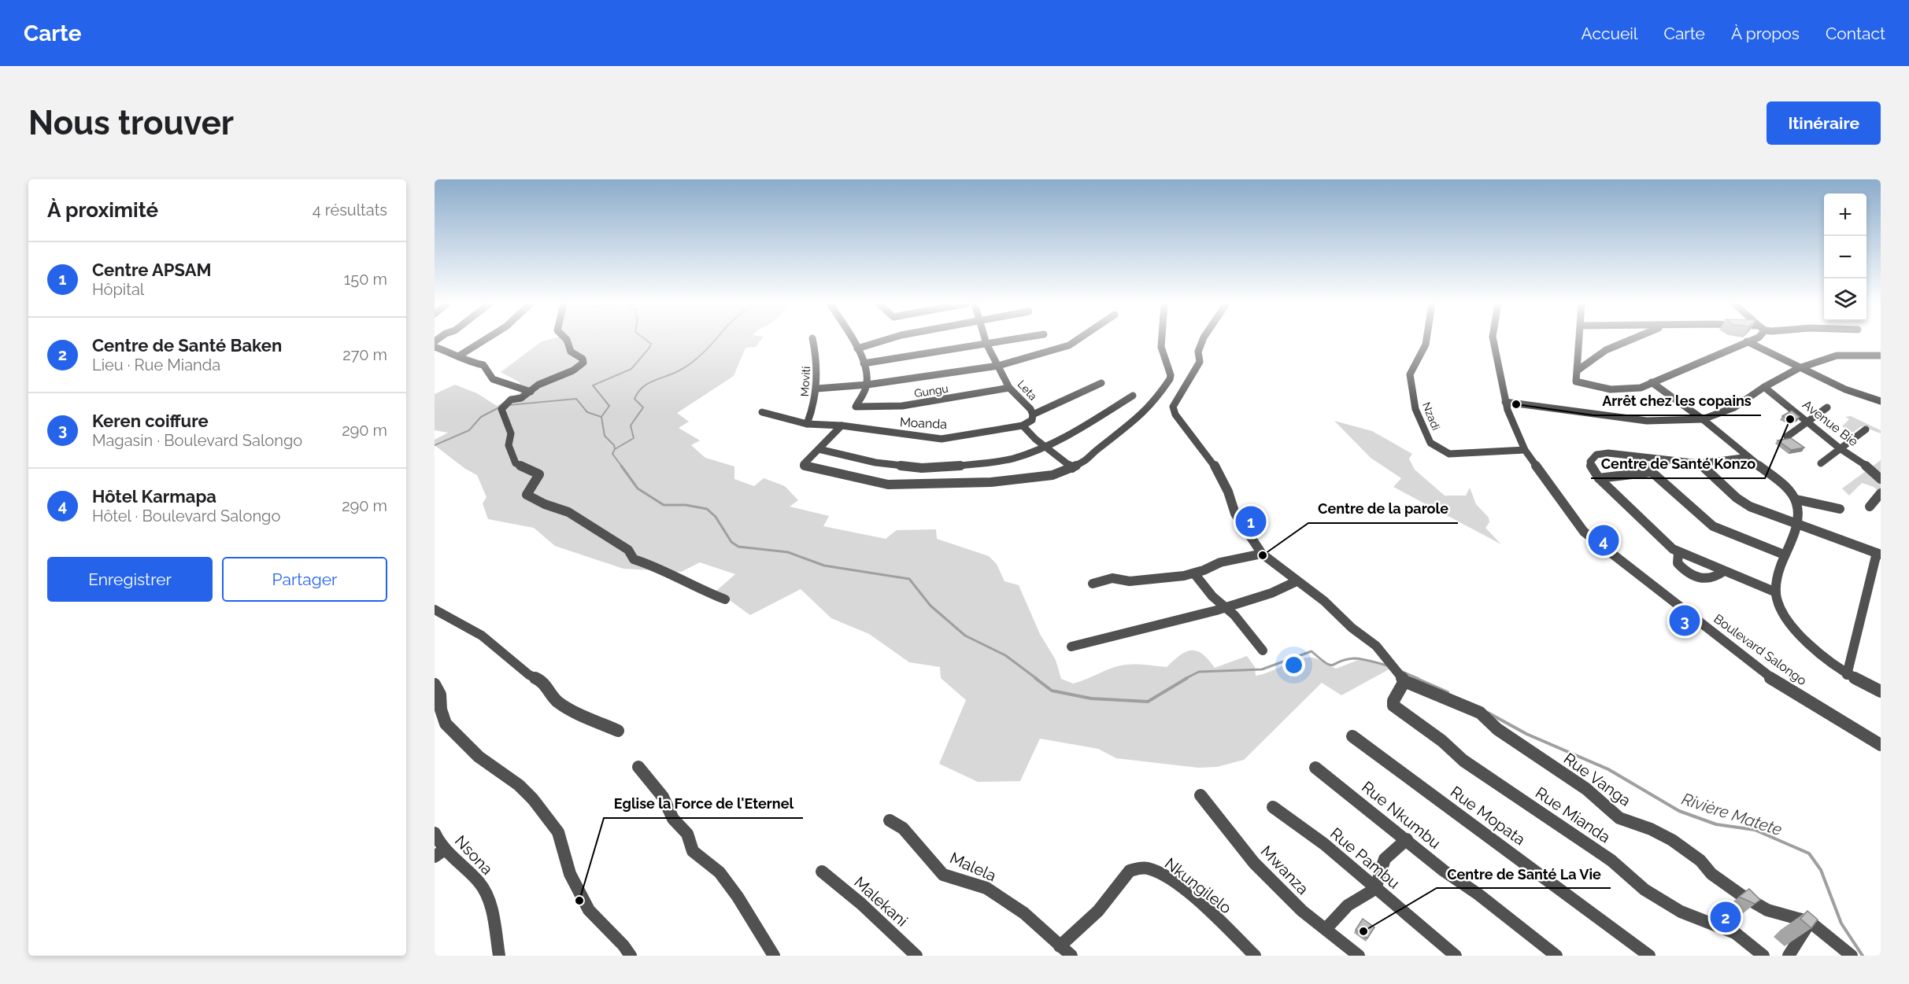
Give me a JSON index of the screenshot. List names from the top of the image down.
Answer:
{
  "streets": {
    "street": [
      "Moviti",
      "Leta",
      "Gungu",
      "Nzadi",
      "Moanda",
      "Avenue Bie",
      "Boulevard Salongo",
      "Rue Vanga",
      "Rue Nkumbu",
      "Rue Mianda",
      "Rue Mopata",
      "Nsona",
      "Rue Pambu",
      "Malela",
      "Mwanza",
      "Nkungilelo",
      "Malekani"
    ]
  },
  "crossings": [
    ["Moviti", "Moanda"],
    ["Leta", "Gungu"],
    ["Nzadi", "Boulevard Salongo"],
    ["Rue Vanga", "Rue Mianda"],
    ["Malela", "Nkungilelo"]
  ],
  "water": ["Rivière Matete"],
  "places": [
    "Arrêt chez les copains",
    "Centre de Santé Konzo",
    "Centre de la parole",
    "Eglise la Force de l'Eternel",
    "Centre de Santé La Vie"
  ],
  "page": {
    "header": "Carte",
    "nav": [
      "Accueil",
      "Carte",
      "À propos",
      "Contact"
    ],
    "buttons": [
      "Itinéraire",
      ["Enregistrer", "Partager"]
    ],
    "title": "Nous trouver",
    "heading": ["À proximité", "4 résultats"],
    "map_buttons": ["+", "−"],
    "list": [
      {
        "mark": "1",
        "name": "Centre APSAM",
        "note": "Hôpital",
        "value": "150 m"
      },
      {
        "mark": "2",
        "name": "Centre de Santé Baken",
        "note": "Lieu · Rue Mianda",
        "value": "270 m"
      },
      {
        "mark": "3",
        "name": "Keren coiffure",
        "note": "Magasin · Boulevard Salongo",
        "value": "290 m"
      },
      {
        "mark": "4",
        "name": "Hôtel Karmapa",
        "note": "Hôtel · Boulevard Salongo",
        "value": "290 m"
      }
    ],
    "pins": [
      "1",
      "4",
      "3",
      "2"
    ]
  }
}
